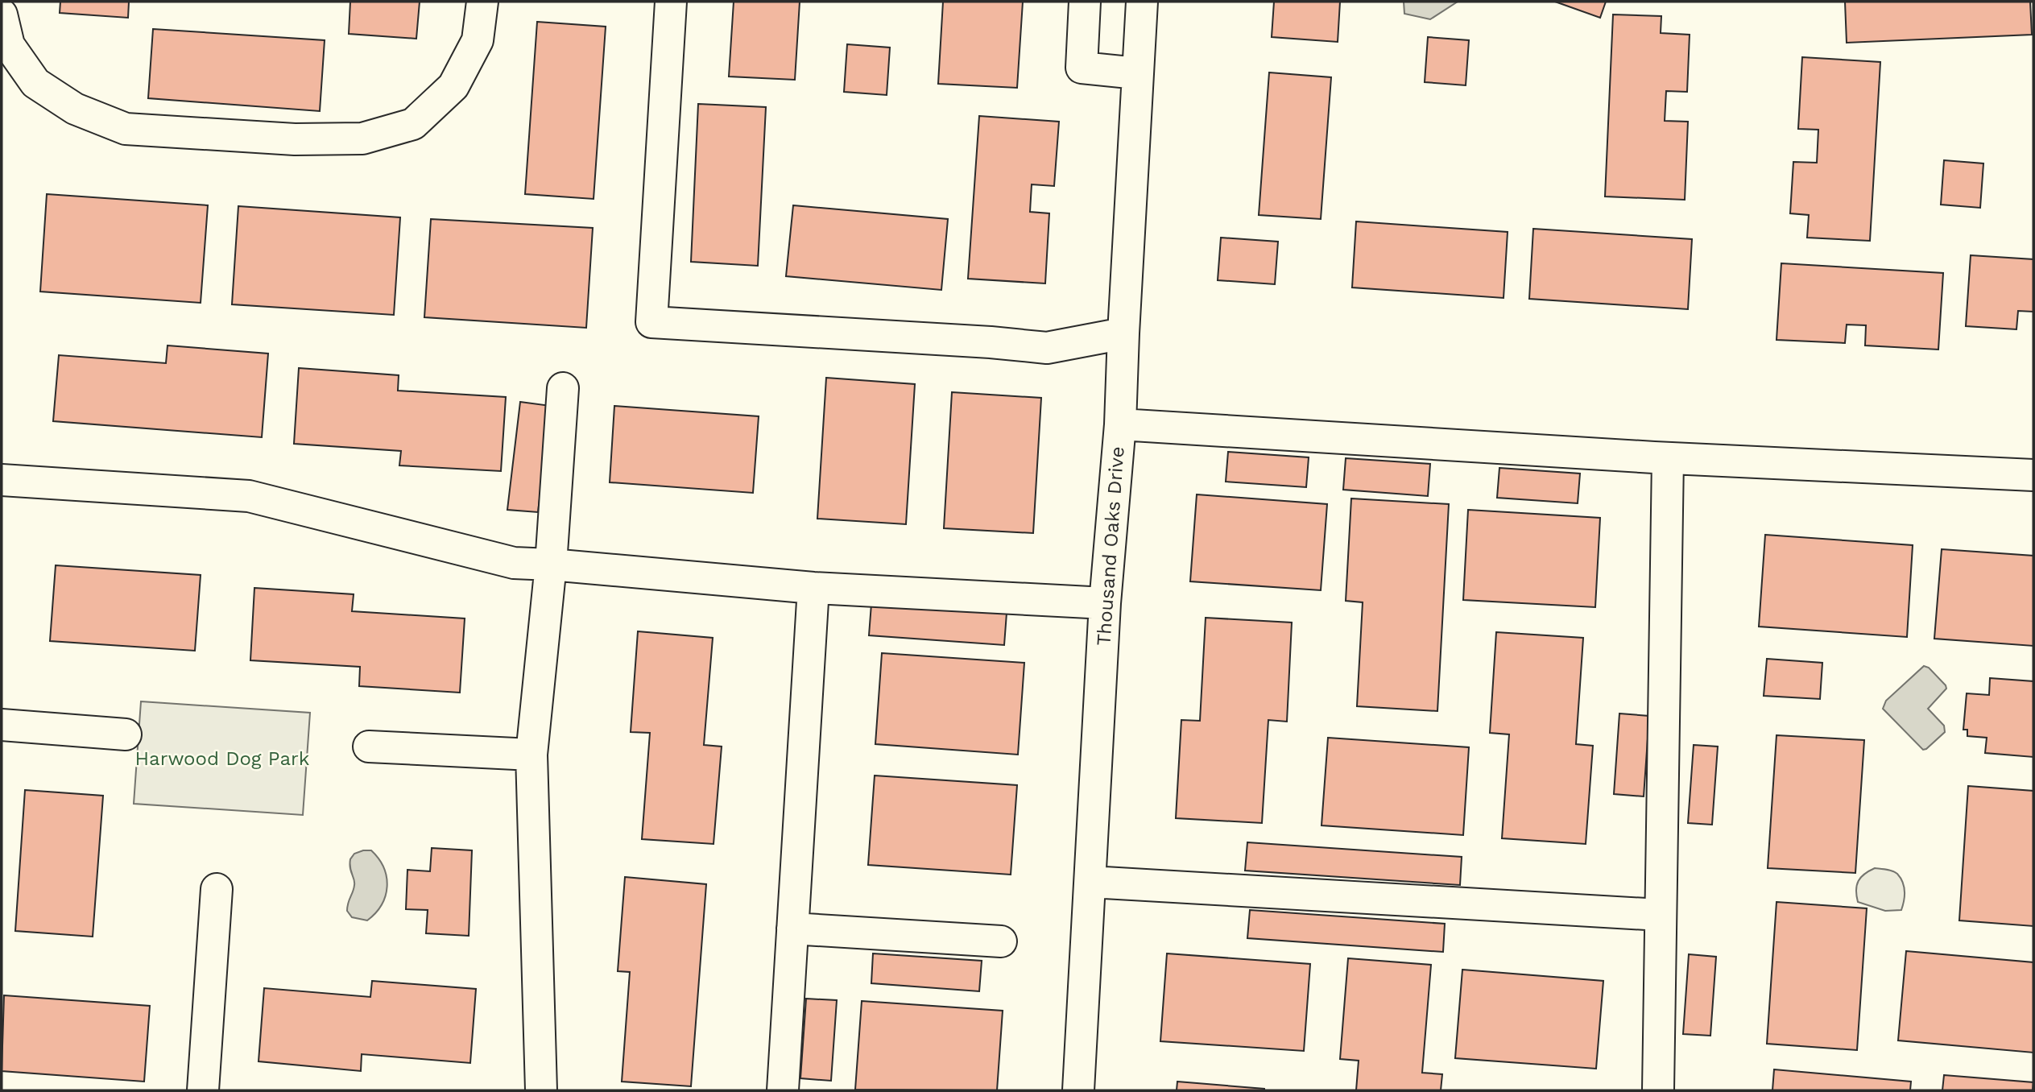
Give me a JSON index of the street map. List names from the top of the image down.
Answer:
{
  "streets": {
    "street": ["Thousand Oaks Drive"]
  },
  "parks": ["Harwood Dog Park"]
}
